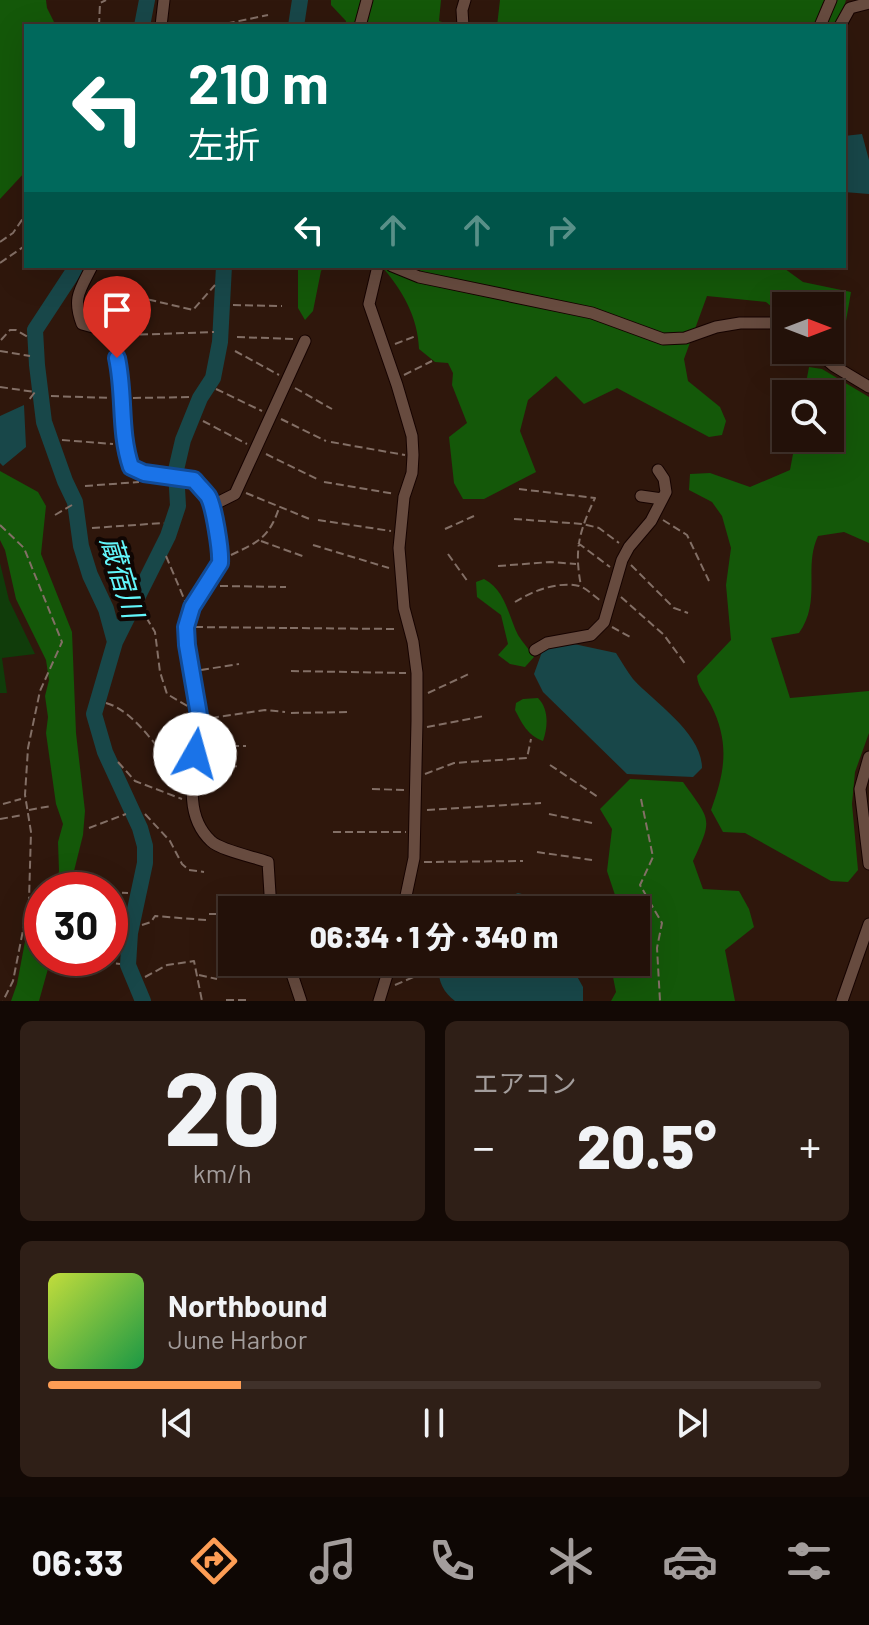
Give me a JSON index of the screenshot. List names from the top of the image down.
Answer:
{
  "water": ["蔵宿川"],
  "north": "right",
  "page": {
    "turn": ["210 m", "左折"],
    "limit": "30",
    "trip": "06:34 · 1 分 · 340 m",
    "tile": [
      ["20", "km/h"],
      "エアコン"
    ],
    "heat": ["−", "20.5°", "+"],
    "song": ["Northbound", "June Harbor"],
    "tabs": "06:33"
  }
}
